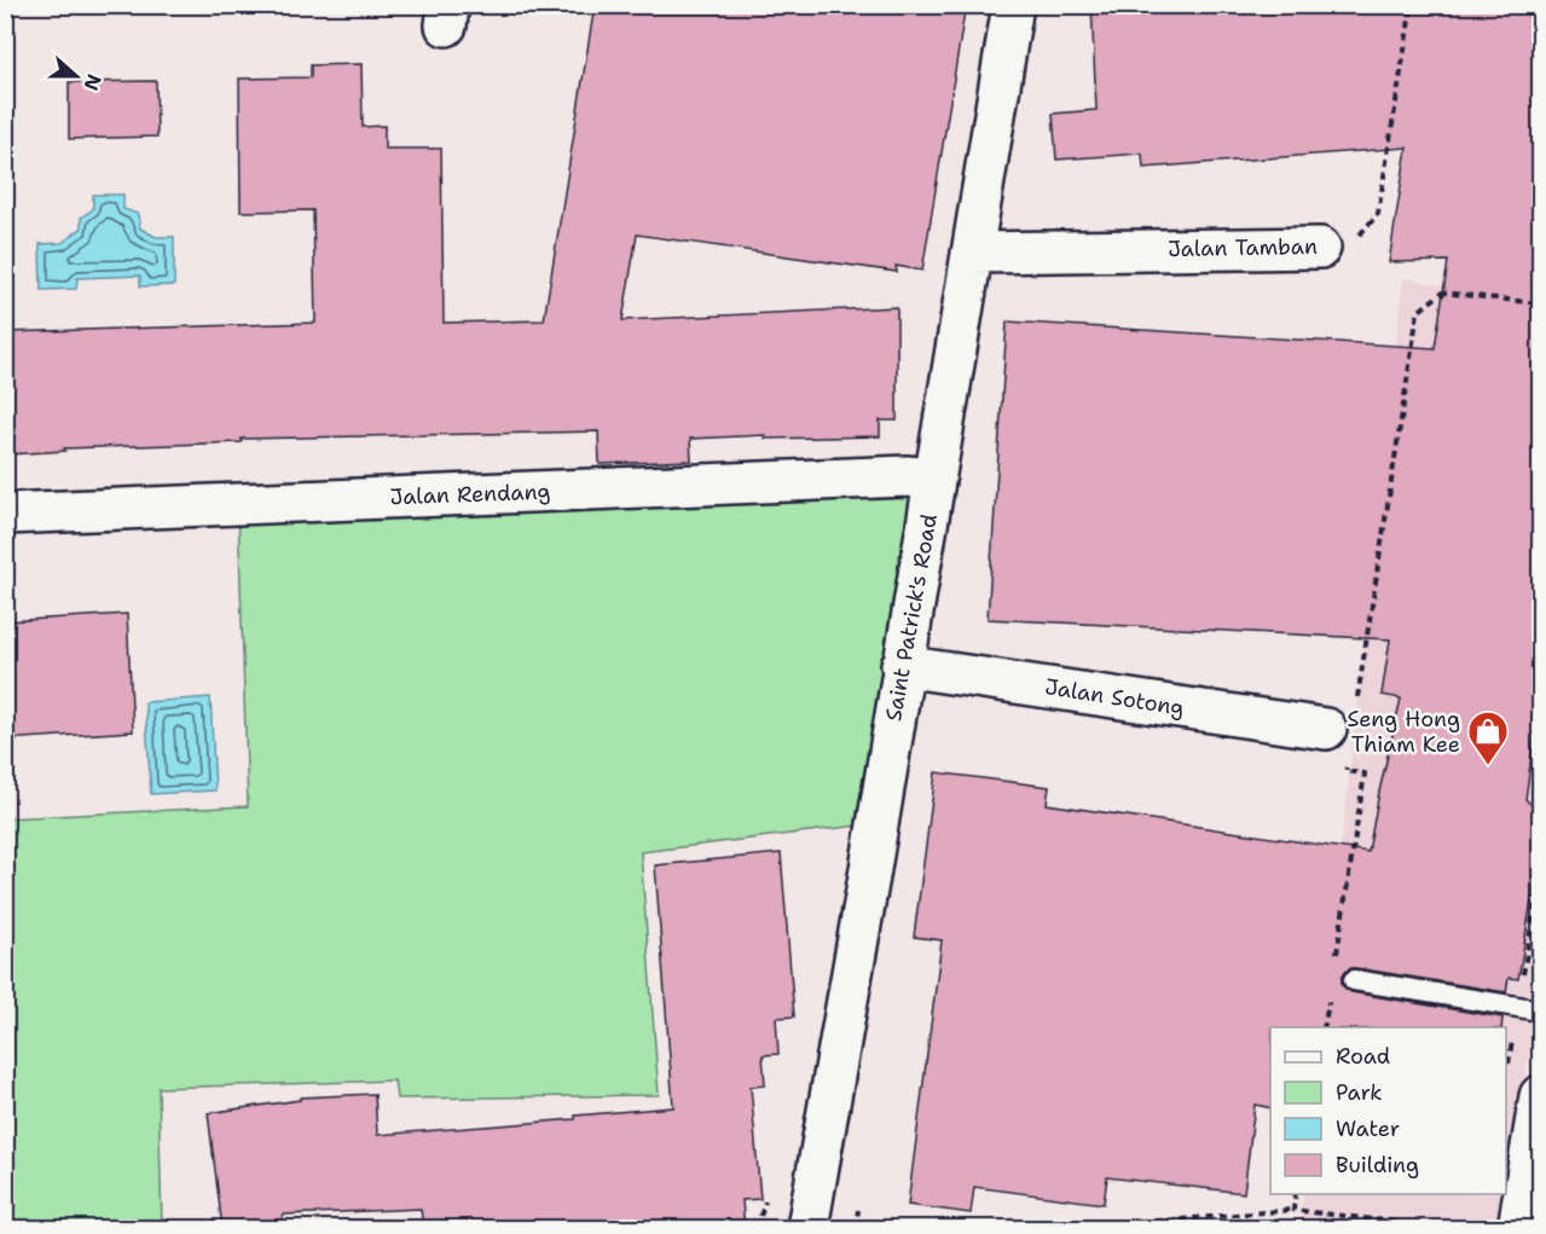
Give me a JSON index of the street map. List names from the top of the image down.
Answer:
{
  "streets": {
    "street": [
      "Jalan Tamban",
      "Jalan Rendang",
      "Saint Patrick's Road",
      "Jalan Sotong"
    ]
  },
  "crossings": [
    ["Jalan Tamban", "Saint Patrick's Road"],
    ["Jalan Rendang", "Saint Patrick's Road"],
    ["Saint Patrick's Road", "Jalan Sotong"]
  ],
  "places": {
    "shop": ["Seng Hong Thiam Kee"]
  },
  "legend": [
    "Road",
    "Park",
    "Water",
    "Building"
  ],
  "north": "right"
}
